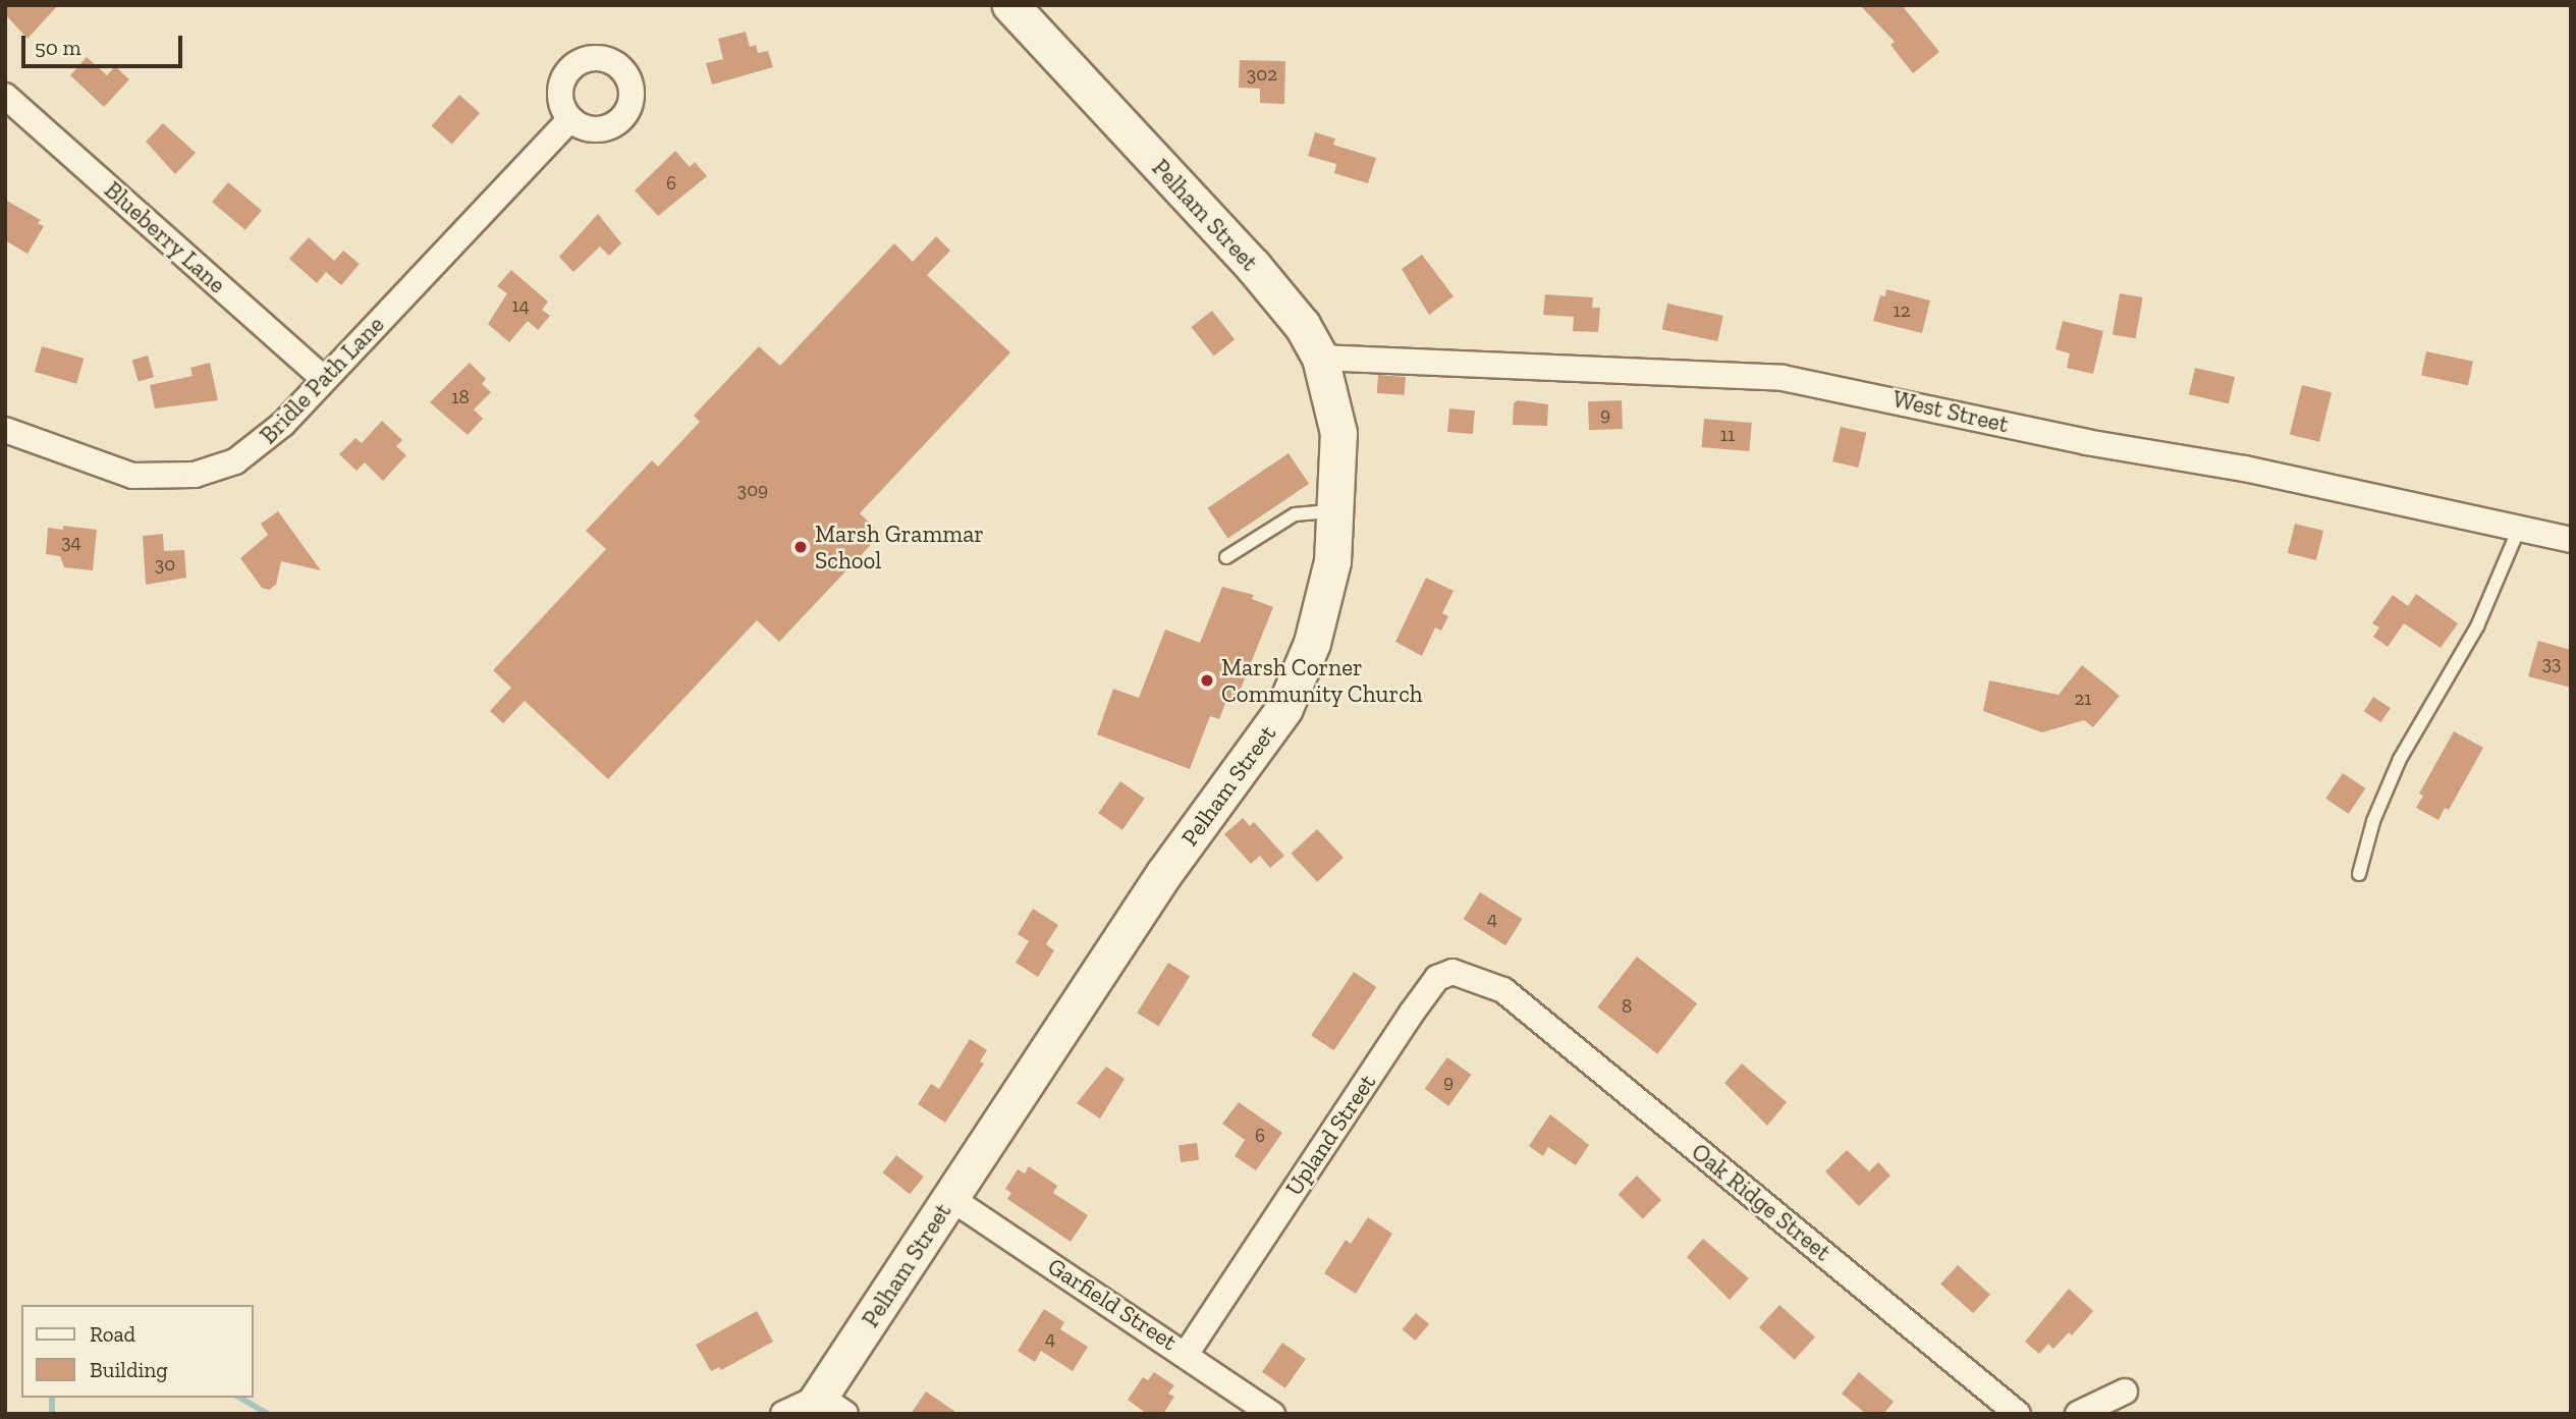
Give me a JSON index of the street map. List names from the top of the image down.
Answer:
{
  "streets": {
    "street": [
      "Pelham Street",
      "Blueberry Lane",
      "Bridle Path Lane",
      "West Street",
      "Upland Street",
      "Oak Ridge Street",
      "Garfield Street"
    ]
  },
  "crossings": [
    ["Pelham Street", "West Street"],
    ["Pelham Street", "Garfield Street"],
    ["Blueberry Lane", "Bridle Path Lane"],
    ["Upland Street", "Oak Ridge Street"],
    ["Upland Street", "Garfield Street"]
  ],
  "places": ["Marsh Grammar School", "Marsh Corner Community Church"],
  "house_numbers": [
    "302",
    "6",
    "14",
    "12",
    "18",
    "9",
    "11",
    "309",
    "34",
    "30",
    "33",
    "21",
    "4",
    "8",
    "9",
    "6",
    "4"
  ],
  "legend": ["Road", "Building"],
  "scale_bar": "50 m"
}
